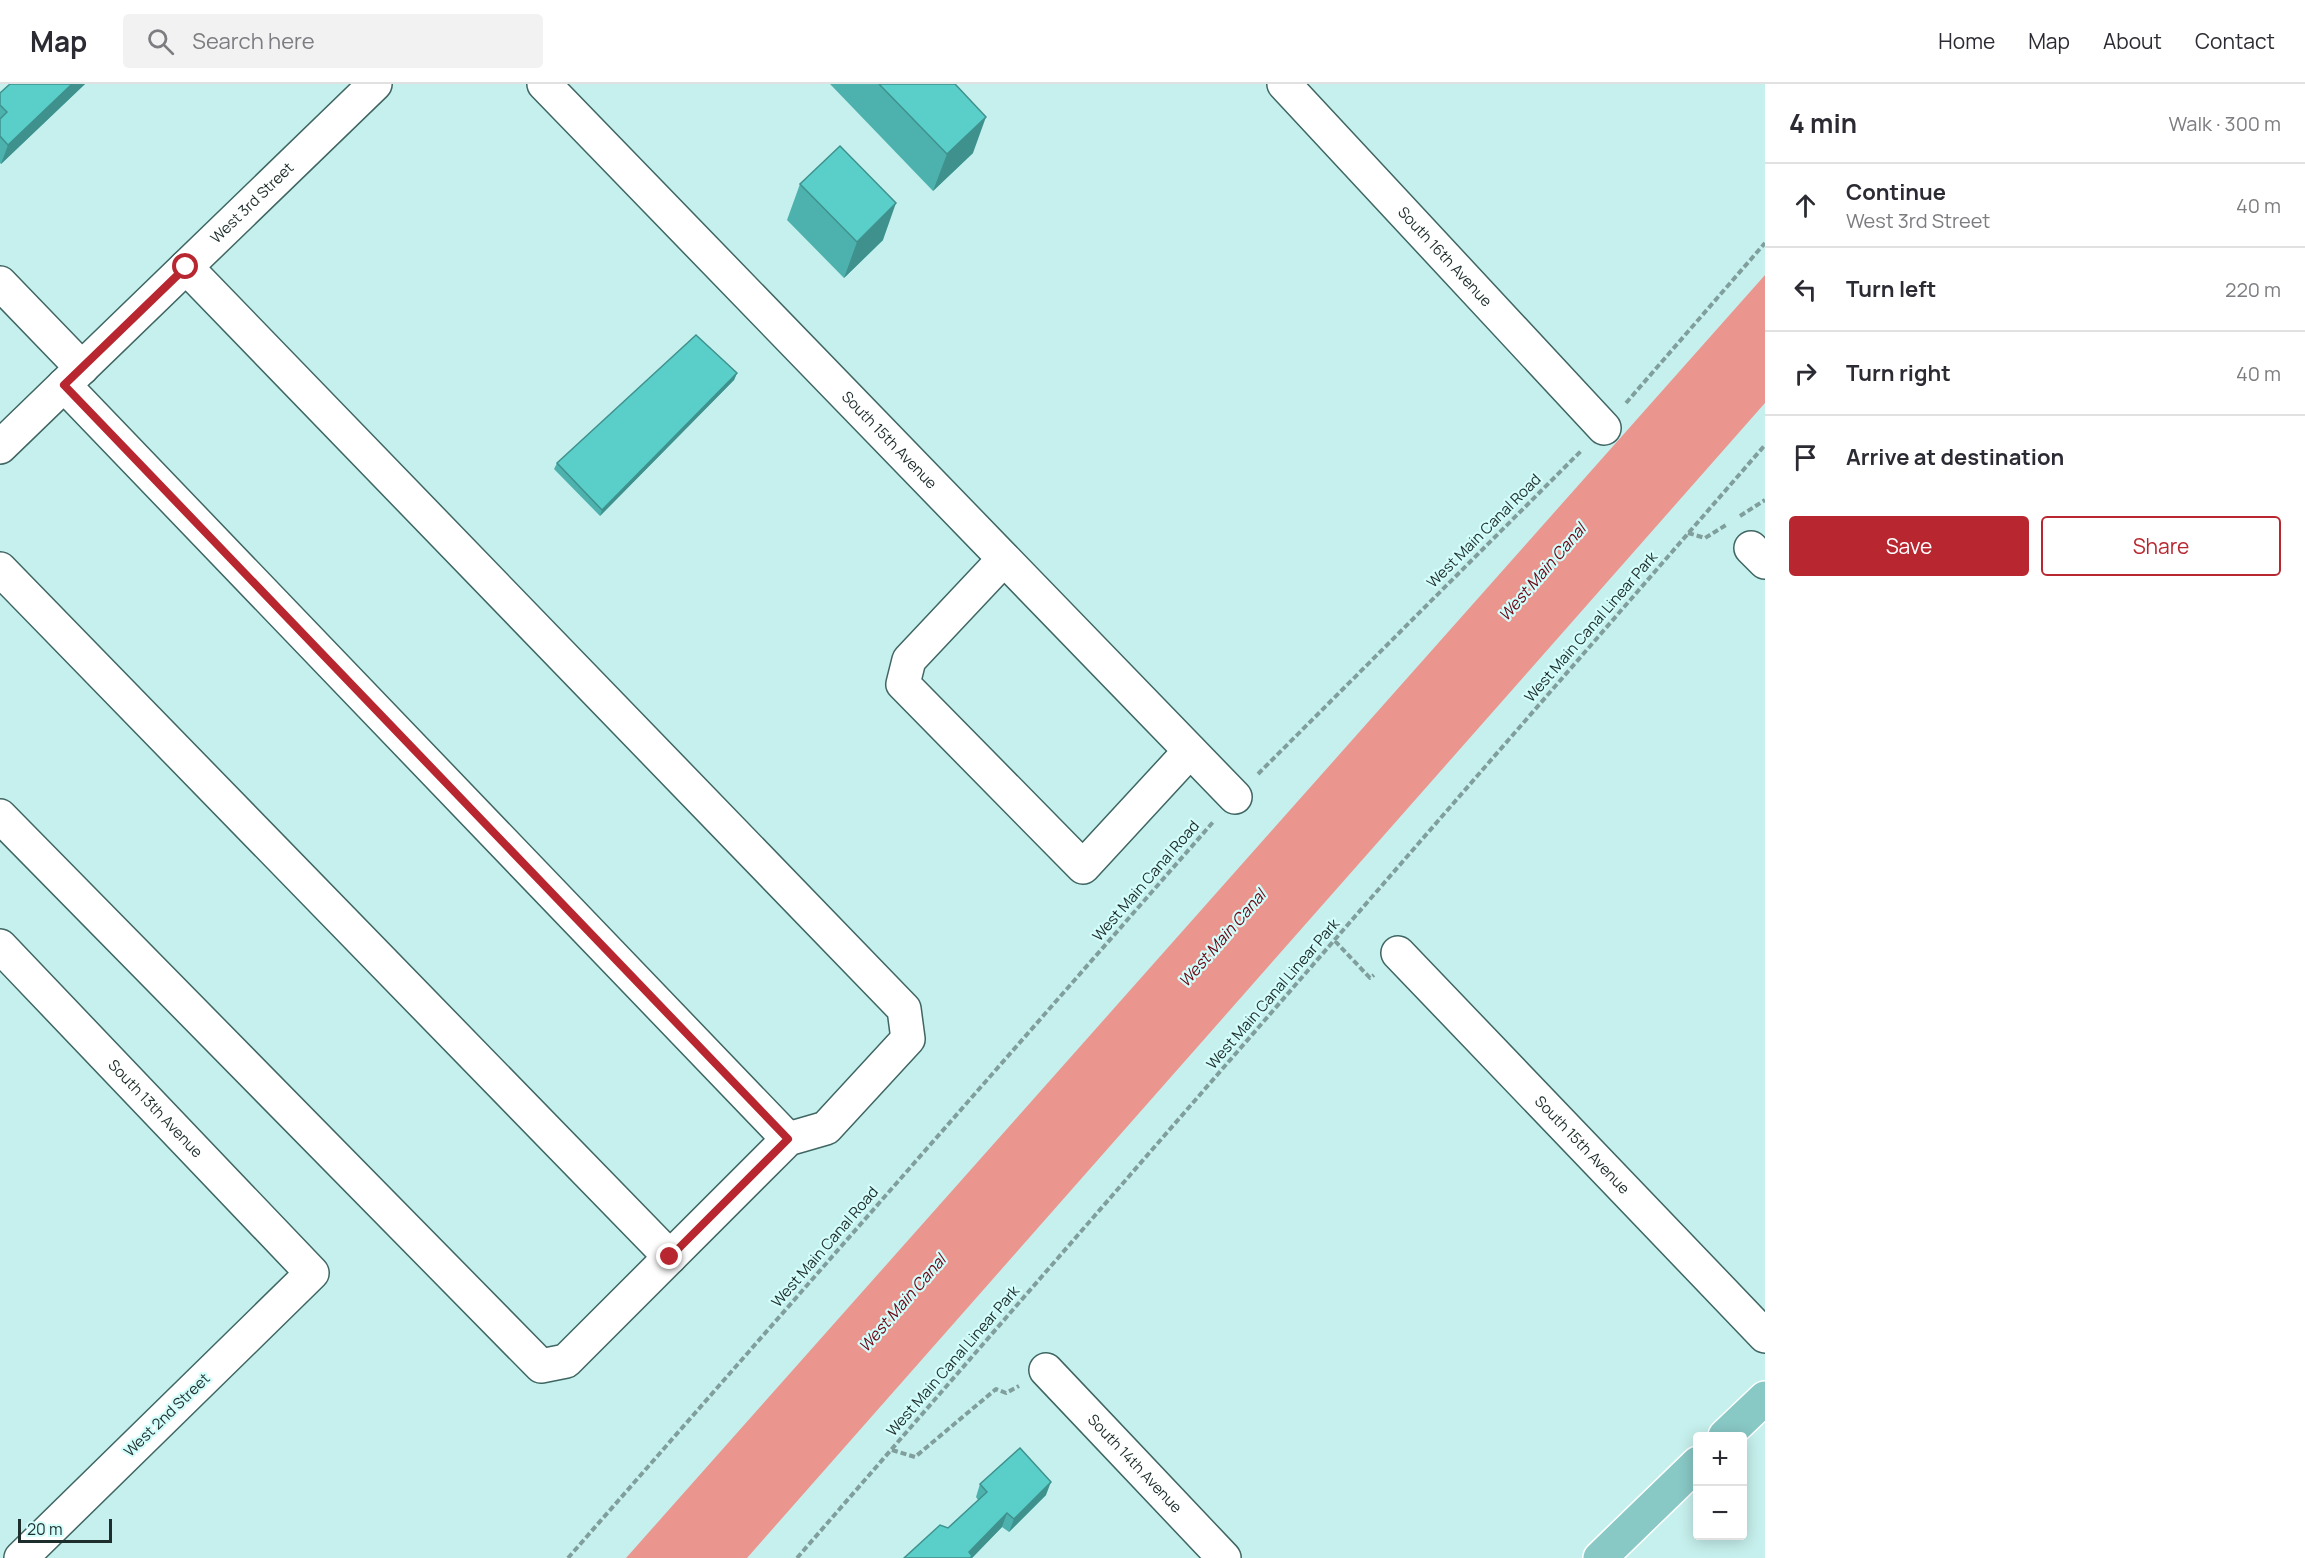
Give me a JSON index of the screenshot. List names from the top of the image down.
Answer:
{
  "streets": {
    "street": [
      "West 3rd Street",
      "South 16th Avenue",
      "South 15th Avenue",
      "South 13th Avenue",
      "West 2nd Street",
      "South 14th Avenue"
    ],
    "path": ["West Main Canal Road", "West Main Canal Linear Park"]
  },
  "crossings": [
    ["South 16th Avenue", "West Main Canal Road"],
    ["South 15th Avenue", "West Main Canal Road"],
    ["South 13th Avenue", "West 2nd Street"]
  ],
  "water": ["West Main Canal"],
  "scale_bar": "20 m",
  "page": {
    "header": "Map",
    "search": "Search here",
    "nav": [
      "Home",
      "Map",
      "About",
      "Contact"
    ],
    "heading": ["4 min", "Walk · 300 m"],
    "list": [
      ["Continue", "West 3rd Street", "40 m"],
      ["Turn left", "220 m"],
      ["Turn right", "40 m"],
      "Arrive at destination"
    ],
    "buttons": ["Save", "Share"],
    "map_buttons": ["+", "−"],
    "scale": "20 m"
  }
}
